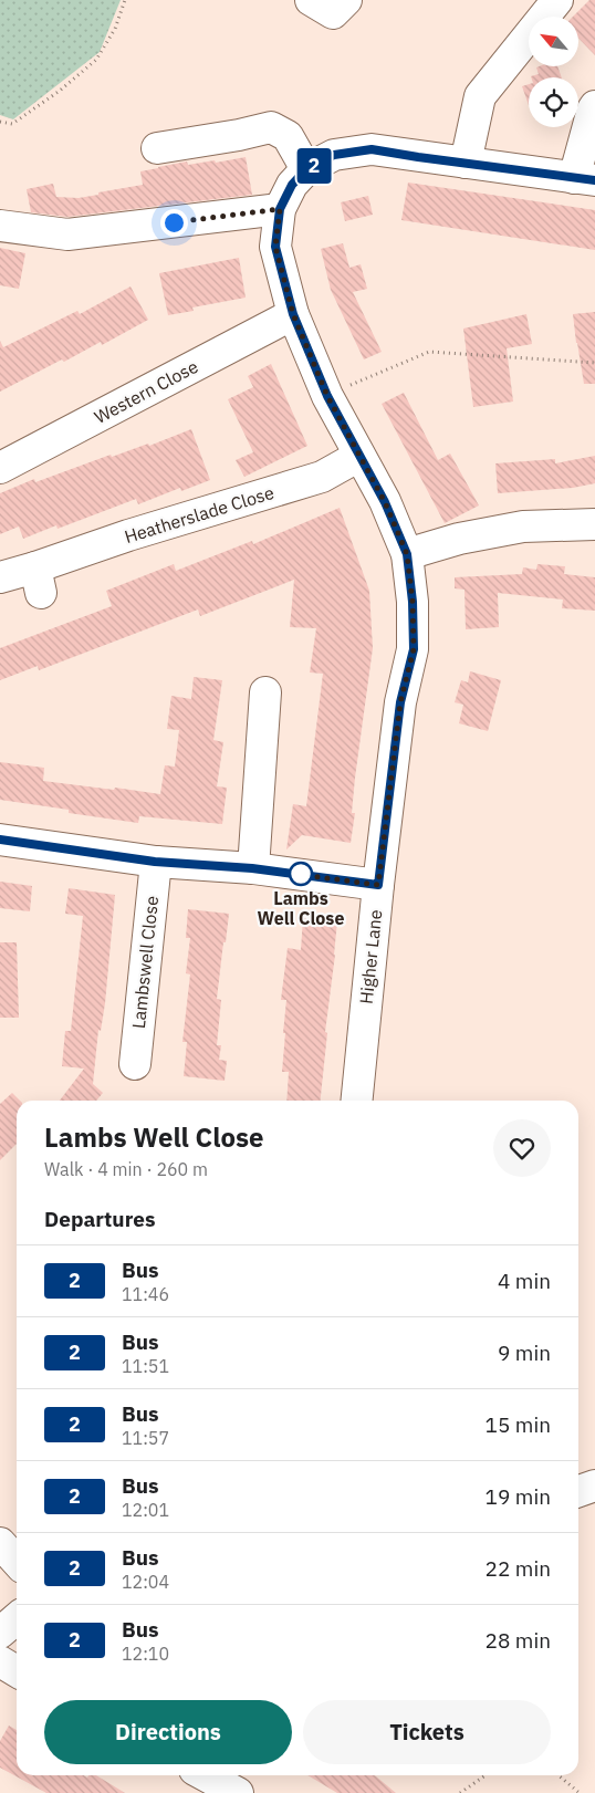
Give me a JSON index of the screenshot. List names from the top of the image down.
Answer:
{
  "streets": {
    "street": [
      "Western Close",
      "Heatherslade Close",
      "Higher Lane",
      "Lambswell Close"
    ]
  },
  "crossings": [
    ["Western Close", "Higher Lane"],
    ["Heatherslade Close", "Higher Lane"]
  ],
  "places": ["Lambs Well Close"],
  "lines": ["bus line 2"],
  "north": "top left",
  "page": {
    "on_map": "2",
    "heading": [
      ["Lambs Well Close", "Walk · 4 min · 260 m"],
      "Departures"
    ],
    "list": [
      {
        "mark": "2",
        "name": "Bus",
        "note": "11:46",
        "value": "4 min"
      },
      {
        "mark": "2",
        "name": "Bus",
        "note": "11:51",
        "value": "9 min"
      },
      {
        "mark": "2",
        "name": "Bus",
        "note": "11:57",
        "value": "15 min"
      },
      {
        "mark": "2",
        "name": "Bus",
        "note": "12:01",
        "value": "19 min"
      },
      {
        "mark": "2",
        "name": "Bus",
        "note": "12:04",
        "value": "22 min"
      },
      {
        "mark": "2",
        "name": "Bus",
        "note": "12:10",
        "value": "28 min"
      }
    ],
    "buttons": ["Directions", "Tickets"]
  }
}
